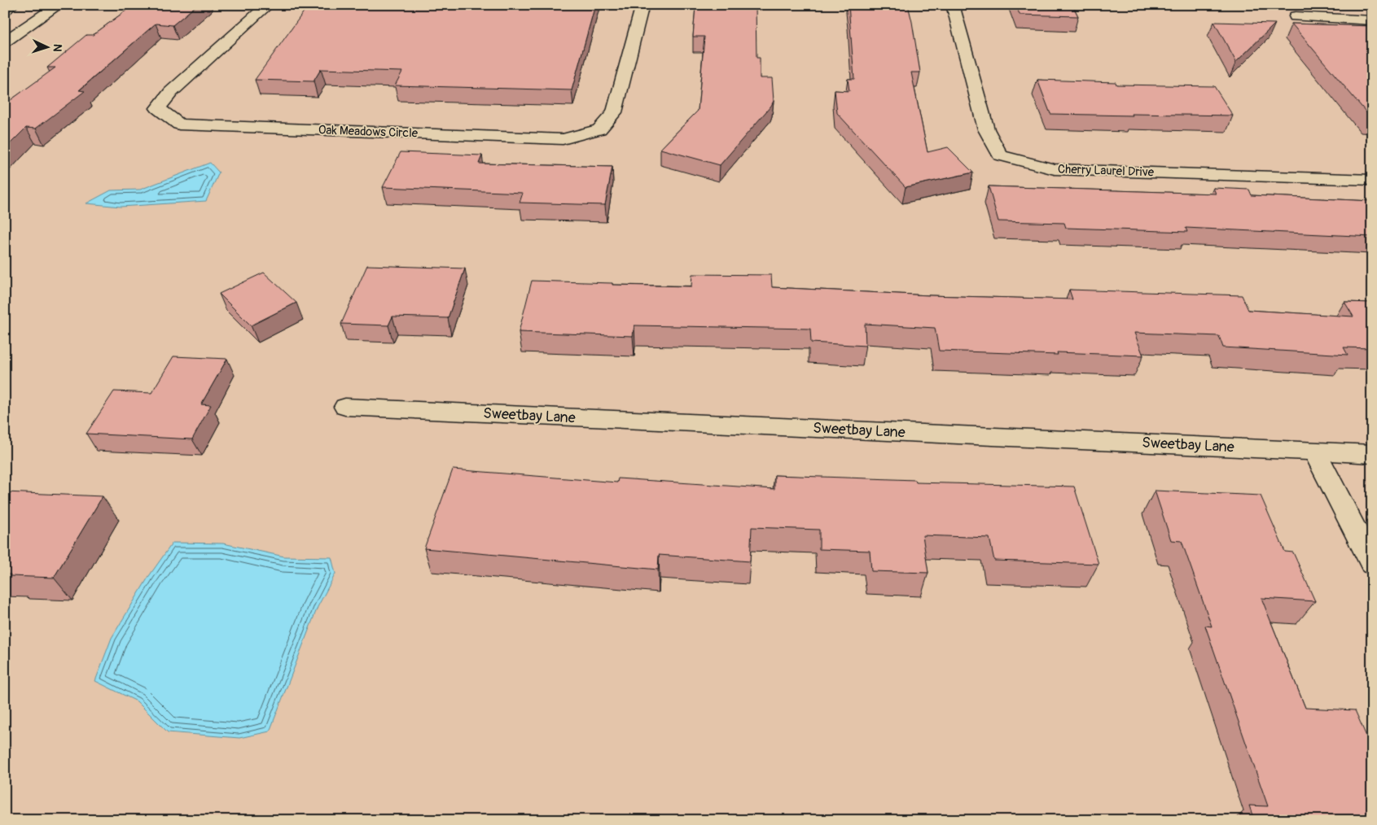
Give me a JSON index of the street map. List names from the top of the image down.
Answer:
{
  "streets": {
    "street": ["Oak Meadows Circle", "Cherry Laurel Drive", "Sweetbay Lane"]
  },
  "north": "right"
}
